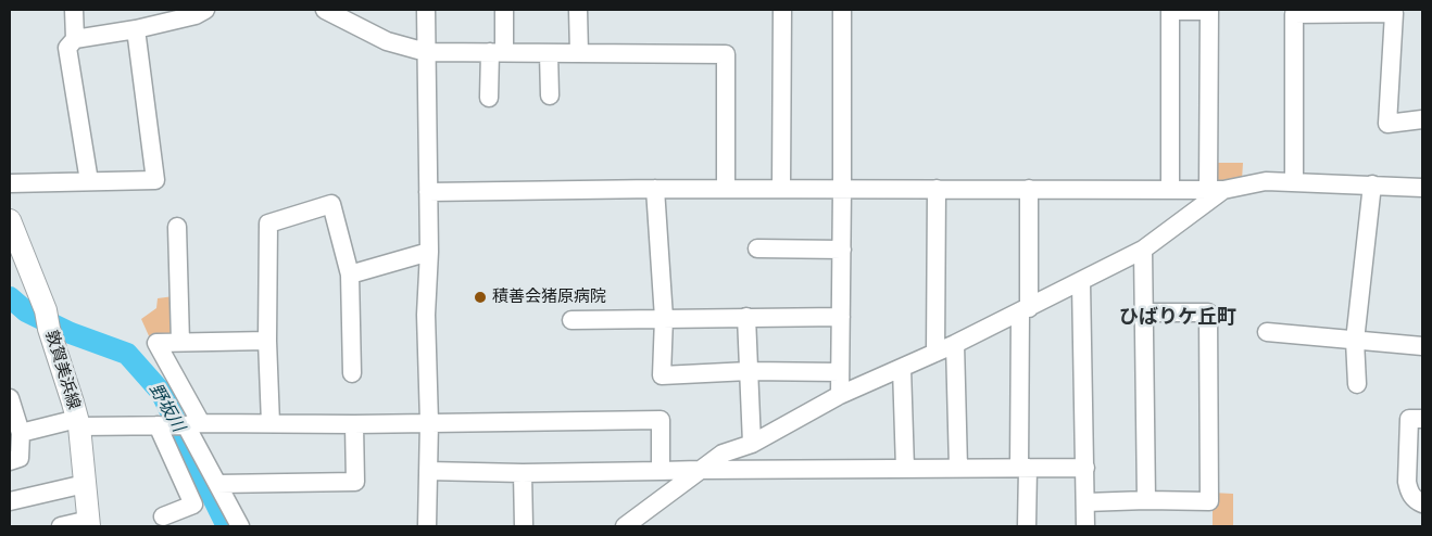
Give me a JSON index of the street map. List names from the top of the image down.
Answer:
{
  "streets": {
    "main road": ["敦賀美浜線"]
  },
  "districts": ["ひばりケ丘町"],
  "water": ["野坂川"],
  "places": ["積善会猪原病院"]
}
